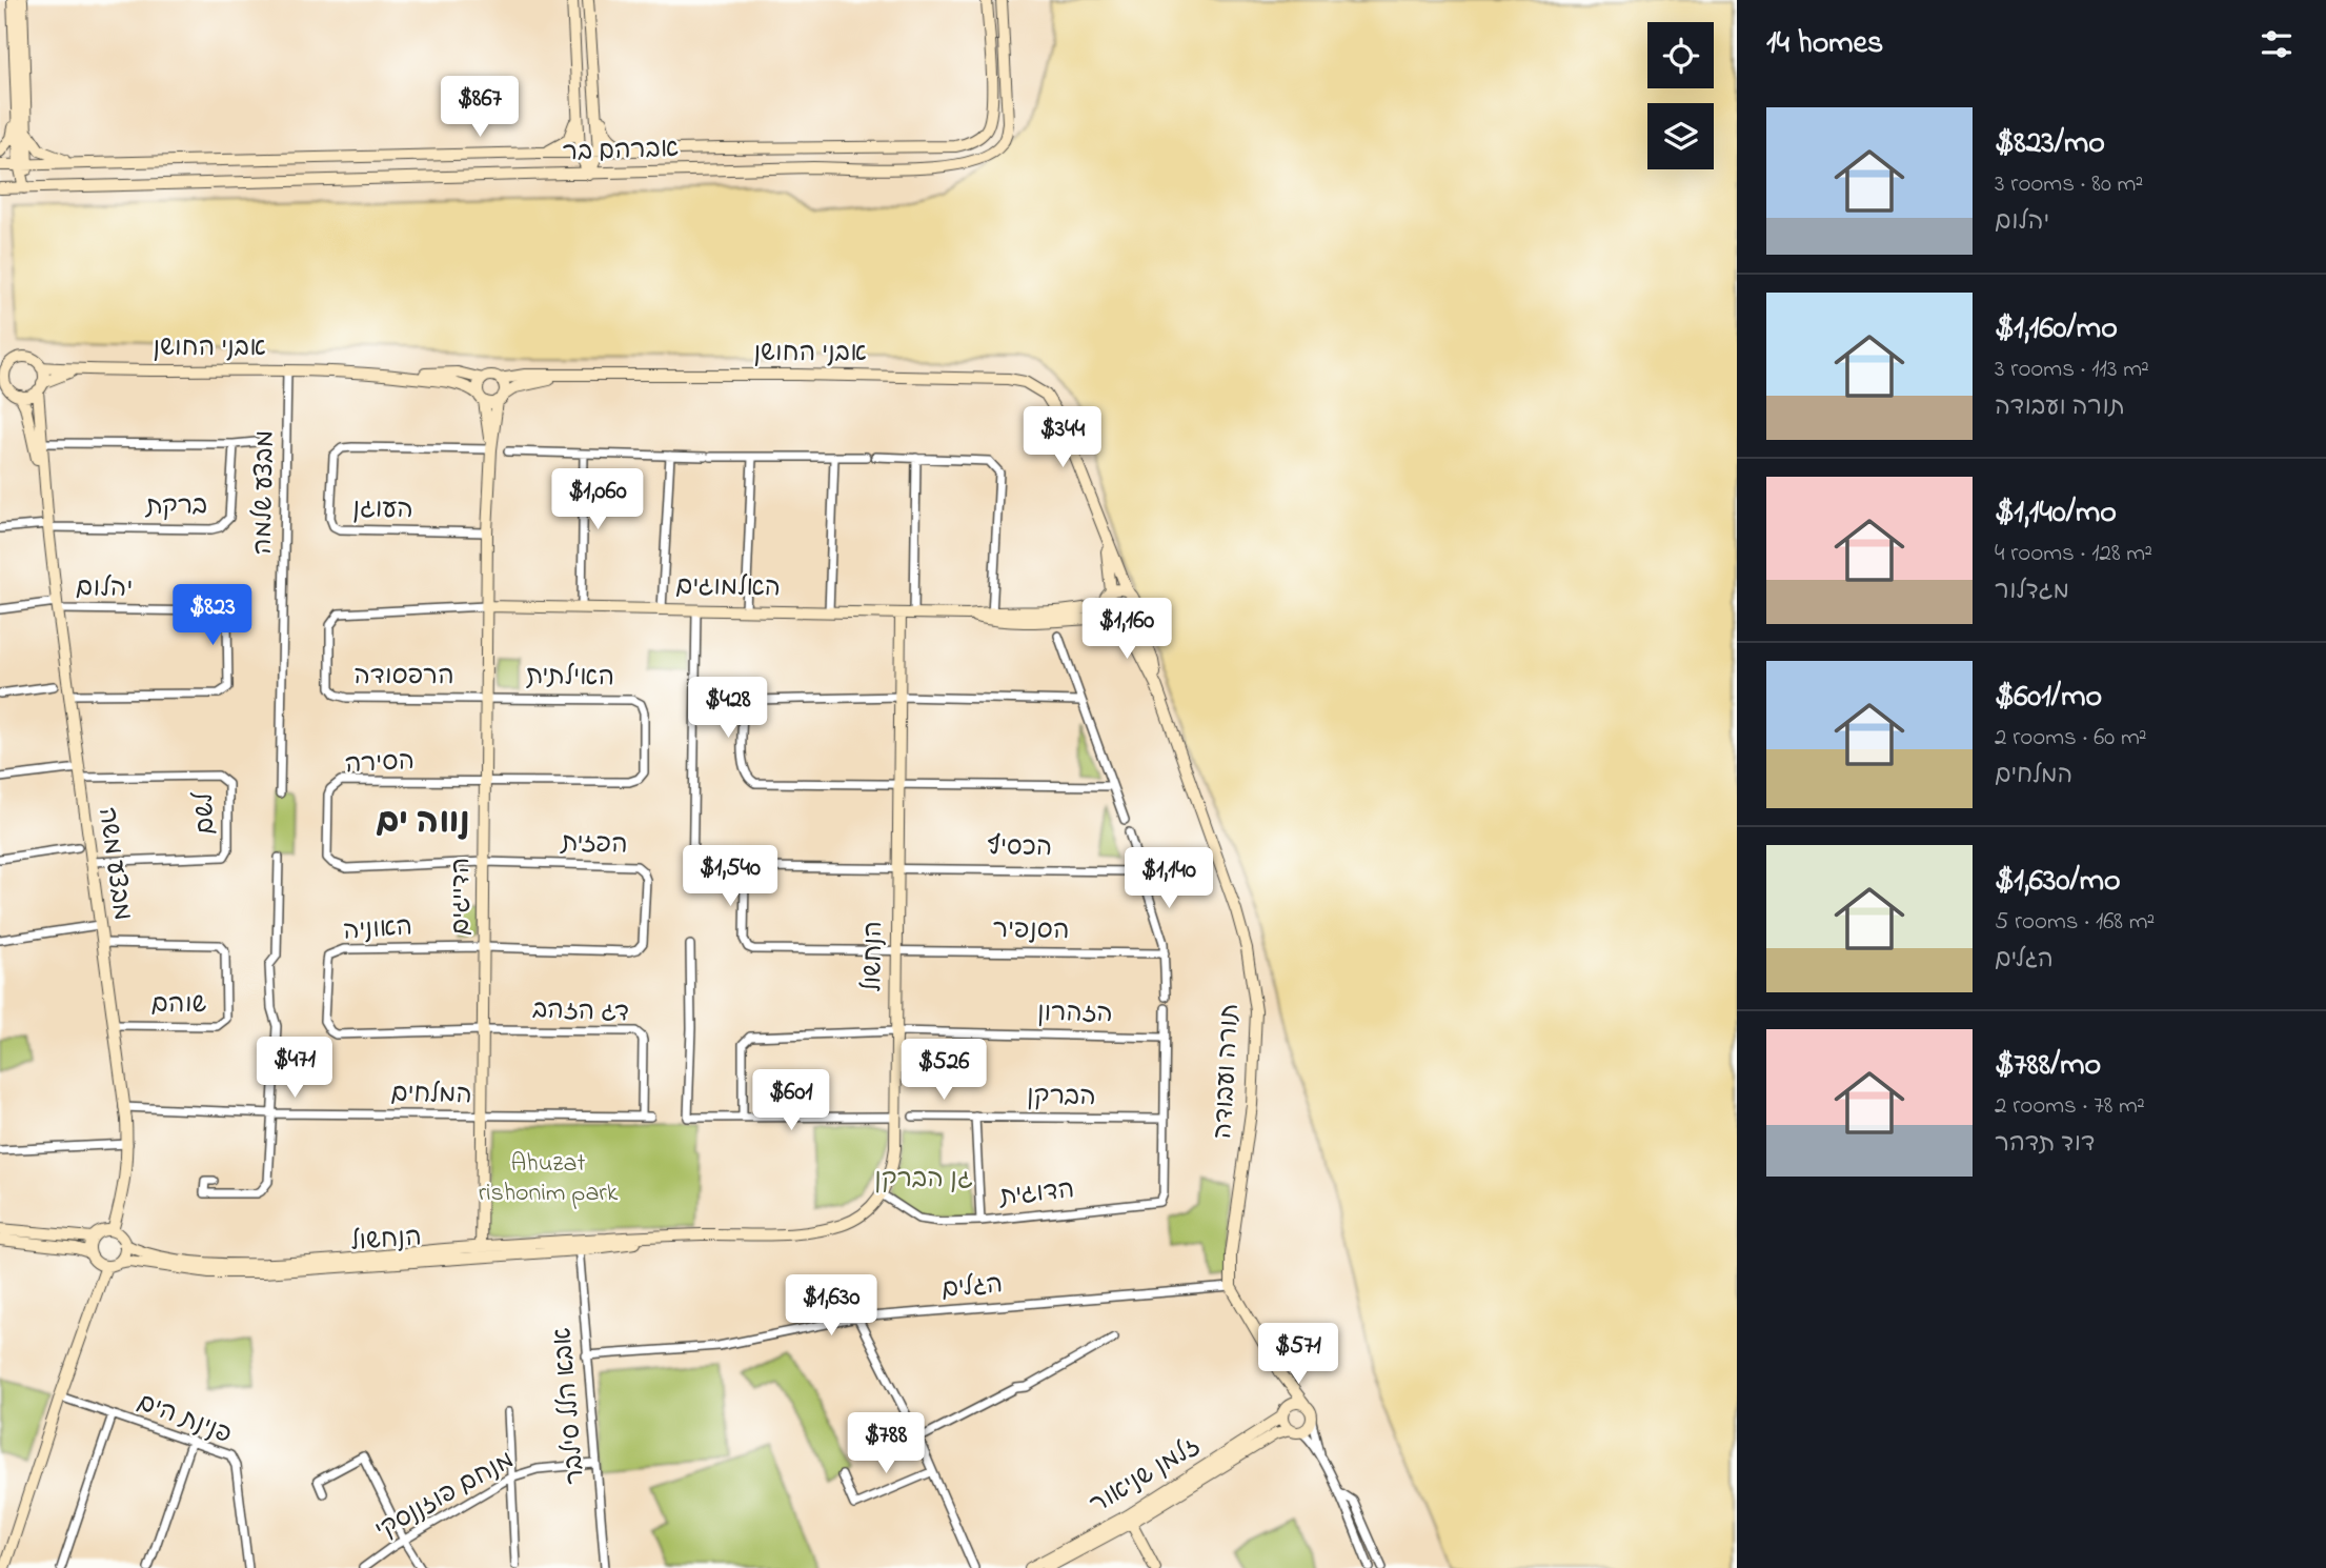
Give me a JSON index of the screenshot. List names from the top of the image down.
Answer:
{
  "streets": {
    "street": [
      "אברהם בר",
      "אבני החושן",
      "מבצע שלמה",
      "ברקת",
      "העוגן",
      "האלמוגים",
      "יהלום",
      "הרפסודה",
      "האילתית",
      "הסירה",
      "לשם",
      "הפזית",
      "הכסיף",
      "מבצע משה",
      "הדייגים",
      "האוניה",
      "הסנפיר",
      "הנחשול",
      "שוהם",
      "דג הזהב",
      "הזהרון",
      "תורה ועבודה",
      "המלחים",
      "הברקן",
      "הדוגית",
      "הגלים",
      "אבא הלל סילבר",
      "פנינת הים",
      "זלמן שניאור",
      "מנחם פוזננסקי"
    ]
  },
  "crossings": [
    ["אבני החושן", "מבצע שלמה"],
    ["אבני החושן", "מבצע משה"],
    ["אבני החושן", "הדייגים"],
    ["ברקת", "מבצע משה"],
    ["העוגן", "הדייגים"],
    ["האלמוגים", "הרפסודה"],
    ["האלמוגים", "הדייגים"],
    ["האלמוגים", "הנחשול"],
    ["האלמוגים", "תורה ועבודה"],
    ["יהלום", "מבצע משה"],
    ["הרפסודה", "האילתית"],
    ["הרפסודה", "הדייגים"],
    ["האילתית", "הסירה"],
    ["האילתית", "הדייגים"],
    ["הסירה", "הפזית"],
    ["הסירה", "הדייגים"],
    ["לשם", "מבצע משה"],
    ["הפזית", "הדייגים"],
    ["הפזית", "האוניה"],
    ["הכסיף", "הסנפיר"],
    ["הכסיף", "הנחשול"],
    ["מבצע משה", "הנחשול"],
    ["מבצע משה", "שוהם"],
    ["מבצע משה", "המלחים"],
    ["הדייגים", "האוניה"],
    ["הדייגים", "הנחשול"],
    ["הדייגים", "דג הזהב"],
    ["הדייגים", "המלחים"],
    ["האוניה", "דג הזהב"],
    ["הסנפיר", "הנחשול"],
    ["הנחשול", "הזהרון"],
    ["הנחשול", "הדוגית"],
    ["הנחשול", "אבא הלל סילבר"],
    ["דג הזהב", "המלחים"],
    ["תורה ועבודה", "הגלים"],
    ["הברקן", "הדוגית"],
    ["הגלים", "אבא הלל סילבר"],
    ["אבא הלל סילבר", "מנחם פוזננסקי"]
  ],
  "districts": ["נווה ים"],
  "parks": ["Ahuzat rishonim park", "גן הברקן"],
  "page": {
    "heading": "14 homes",
    "price": [
      "$867",
      "$344",
      "$1,060",
      "$823",
      "$1,160",
      "$428",
      "$1,540",
      "$1,140",
      "$471",
      "$526",
      "$601",
      "$1,630",
      "$571",
      "$788"
    ],
    "list": [
      {
        "name": "$823/mo",
        "note": "3 rooms · 80 m² · יהלום"
      },
      {
        "name": "$1,160/mo",
        "note": "3 rooms · 113 m² · תורה ועבודה"
      },
      {
        "name": "$1,140/mo",
        "note": "4 rooms · 128 m² · מגדלור"
      },
      {
        "name": "$601/mo",
        "note": "2 rooms · 60 m² · המלחים"
      },
      {
        "name": "$1,630/mo",
        "note": "5 rooms · 168 m² · הגלים"
      },
      {
        "name": "$788/mo",
        "note": "2 rooms · 78 m² · דוד תדהר"
      }
    ]
  }
}
